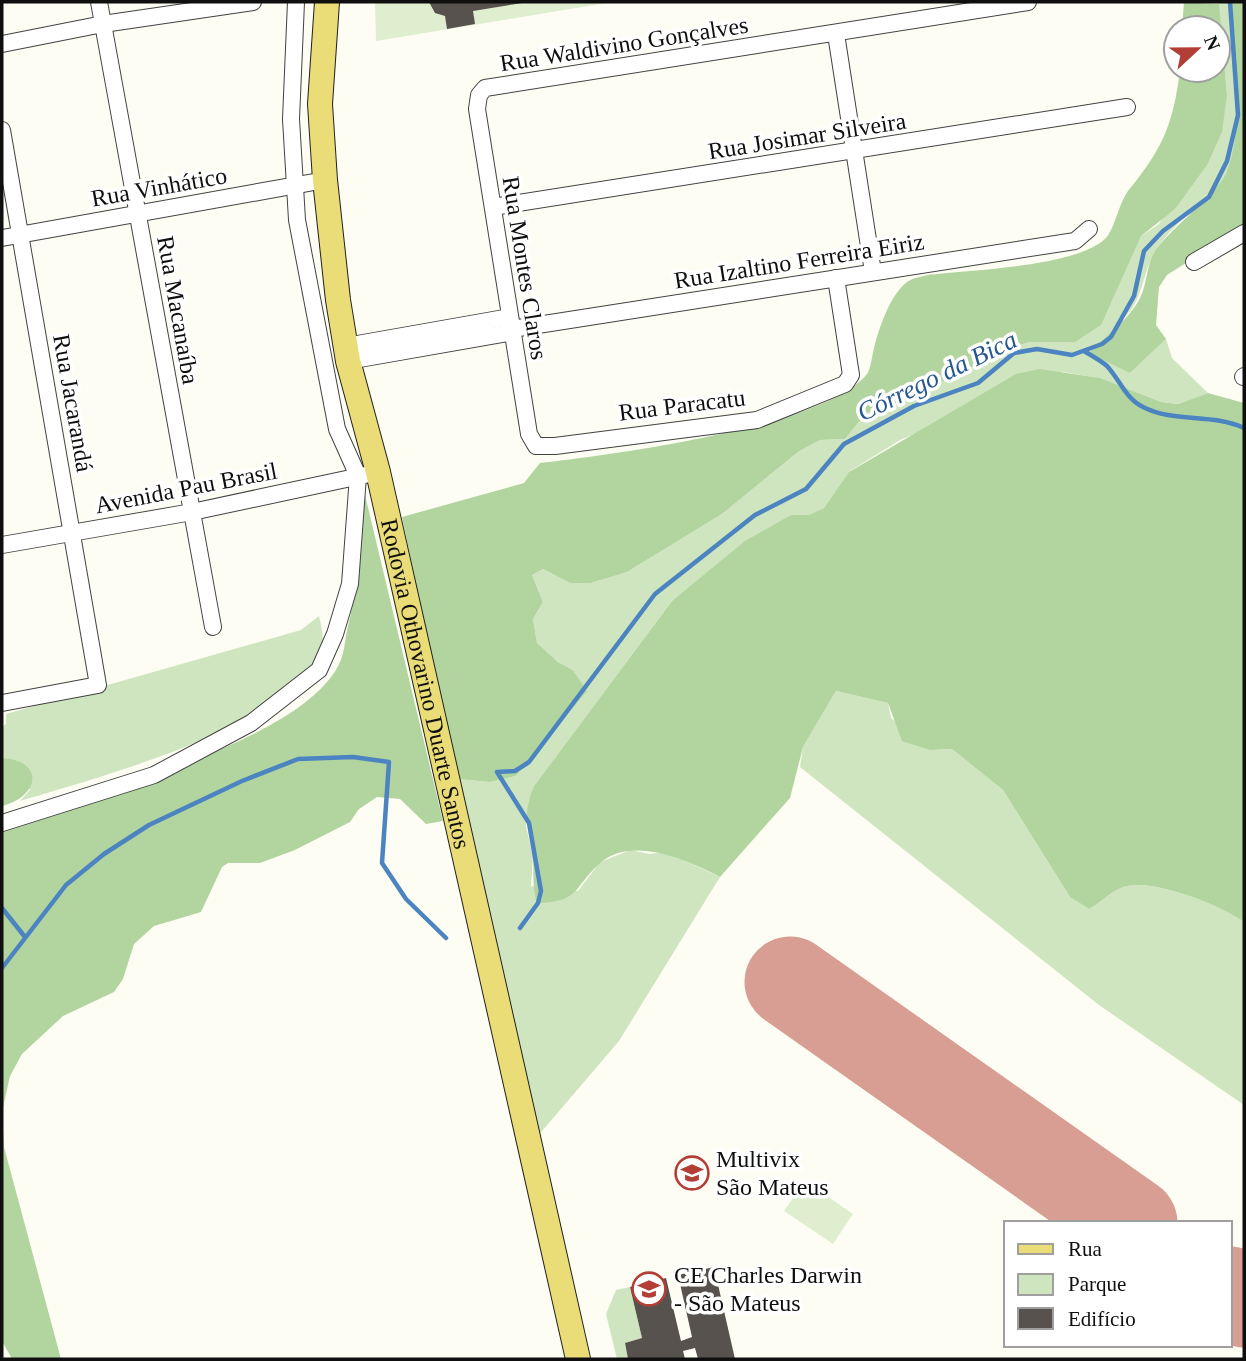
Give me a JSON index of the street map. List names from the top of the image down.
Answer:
{
  "streets": {
    "main road": ["Rodovia Othovarino Duarte Santos"],
    "street": [
      "Rua Waldivino Gonçalves",
      "Rua Josimar Silveira",
      "Rua Vinhático",
      "Rua Izaltino Ferreira Eiriz",
      "Rua Montes Claros",
      "Rua Macanaíba",
      "Rua Jacarandá",
      "Rua Paracatu",
      "Avenida Pau Brasil"
    ]
  },
  "crossings": [
    ["Rua Waldivino Gonçalves", "Rua Montes Claros"],
    ["Rua Josimar Silveira", "Rua Montes Claros"],
    ["Rua Vinhático", "Rua Macanaíba"],
    ["Rua Vinhático", "Rua Jacarandá"],
    ["Rua Vinhático", "Rodovia Othovarino Duarte Santos"],
    ["Rua Izaltino Ferreira Eiriz", "Rua Montes Claros"],
    ["Rua Izaltino Ferreira Eiriz", "Rua Paracatu"],
    ["Rua Izaltino Ferreira Eiriz", "Rodovia Othovarino Duarte Santos"],
    ["Rua Montes Claros", "Rua Paracatu"],
    ["Rua Macanaíba", "Avenida Pau Brasil"],
    ["Rua Jacarandá", "Avenida Pau Brasil"],
    ["Avenida Pau Brasil", "Rodovia Othovarino Duarte Santos"]
  ],
  "water": ["Córrego da Bica"],
  "places": {
    "school or university": ["Multivix São Mateus", "CE Charles Darwin - São Mateus"]
  },
  "legend": ["Rua", "Parque", "Edifício"],
  "north": "right"
}
